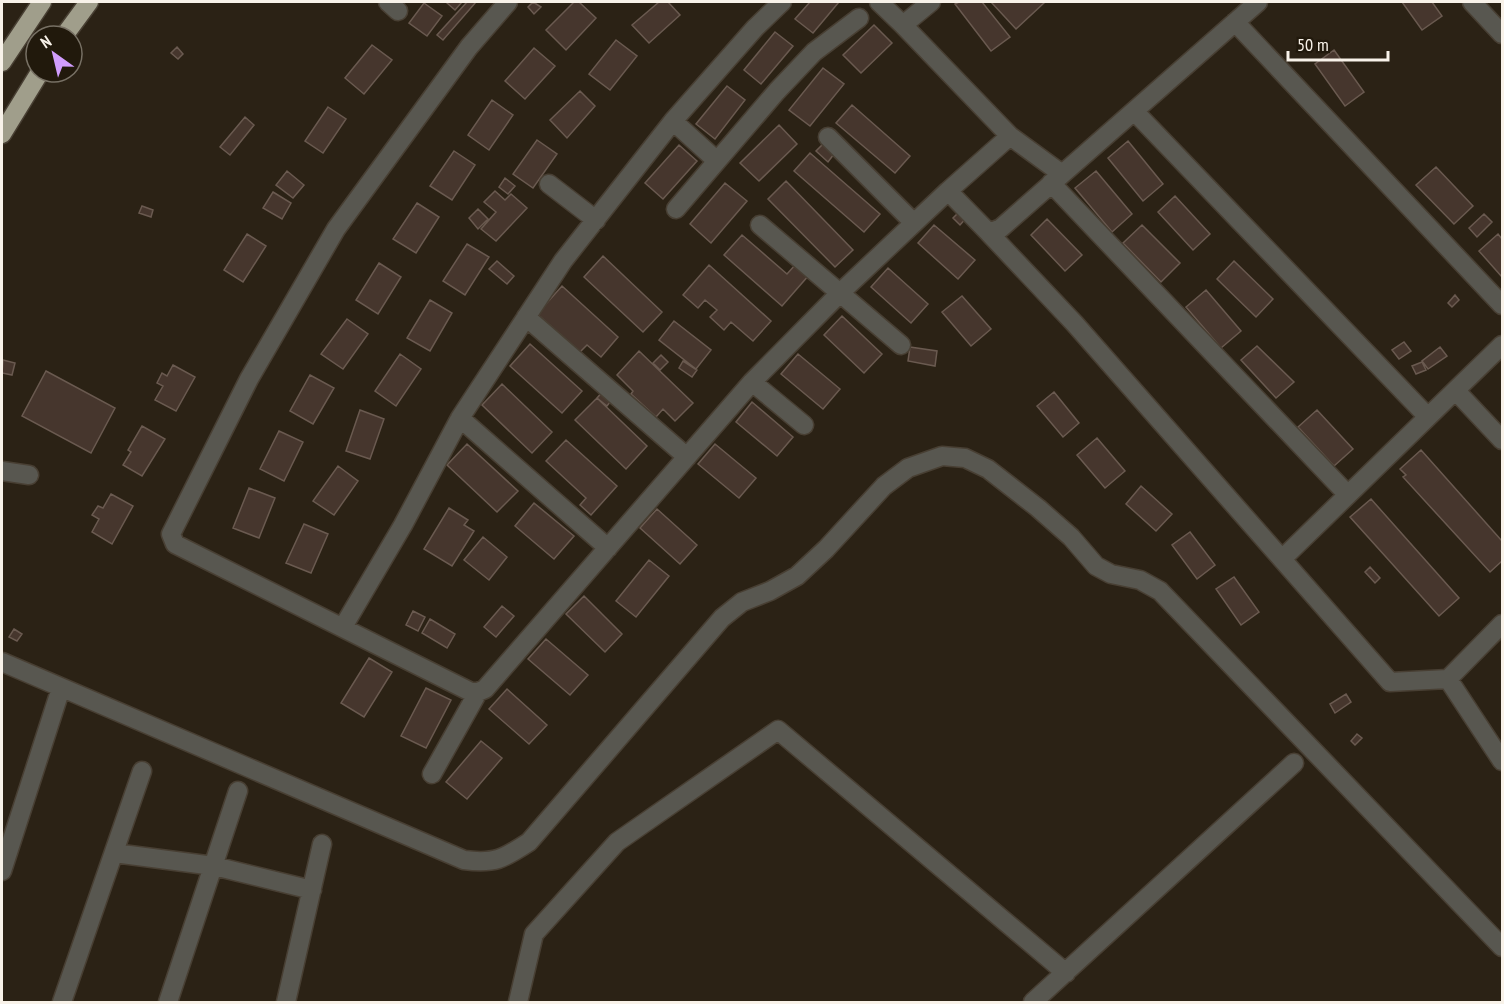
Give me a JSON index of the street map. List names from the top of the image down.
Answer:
{
  "scale_bar": "50 m",
  "north": "top left"
}
